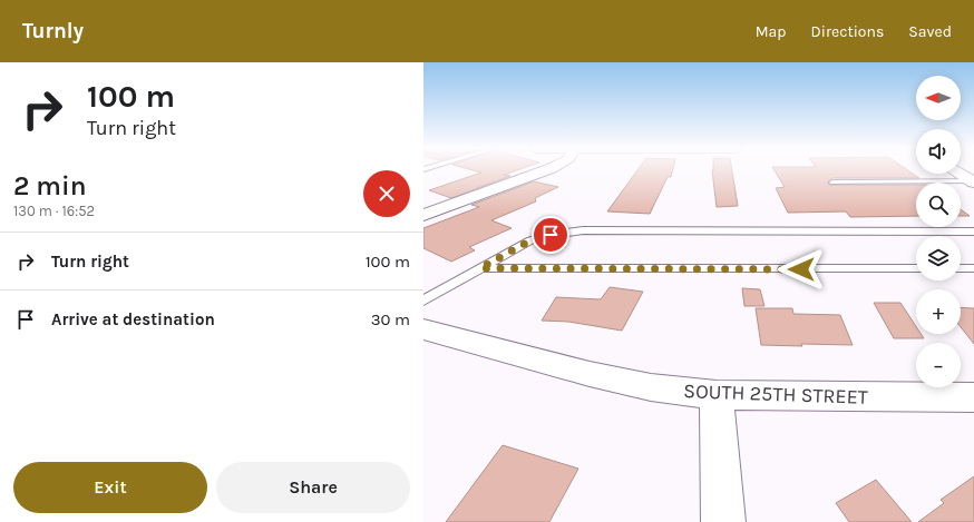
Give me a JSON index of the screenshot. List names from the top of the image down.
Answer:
{
  "streets": {
    "street": ["SOUTH 25TH STREET"]
  },
  "north": "left",
  "page": {
    "header": "Turnly",
    "nav": ["Map", "Directions", "Saved"],
    "turn": ["100 m", "Turn right"],
    "map_buttons": ["+", "−"],
    "heading": ["2 min", "130 m · 16:52"],
    "list": [
      {
        "name": "Turn right",
        "value": "100 m"
      },
      {
        "name": "Arrive at destination",
        "value": "30 m"
      }
    ],
    "buttons": ["Exit", "Share"]
  }
}
